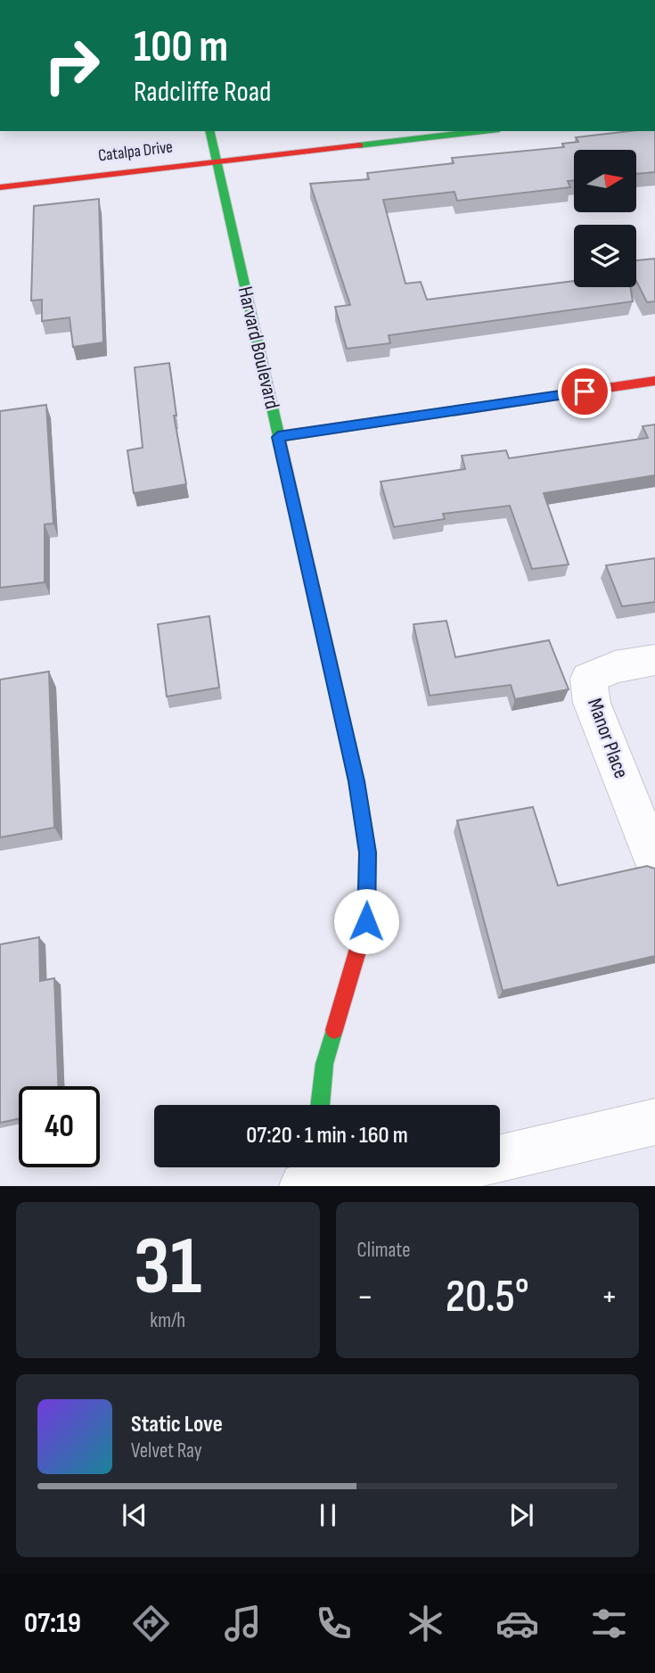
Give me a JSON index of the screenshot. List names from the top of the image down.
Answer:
{
  "streets": {
    "street": ["Catalpa Drive", "Harvard Boulevard", "Manor Place"]
  },
  "crossings": [
    ["Catalpa Drive", "Harvard Boulevard"]
  ],
  "north": "right",
  "page": {
    "turn": ["100 m", "Radcliffe Road"],
    "limit": "40",
    "trip": "07:20 · 1 min · 160 m",
    "tile": [
      ["31", "km/h"],
      "Climate"
    ],
    "heat": ["−", "20.5°", "+"],
    "song": ["Static Love", "Velvet Ray"],
    "tabs": "07:19"
  }
}
